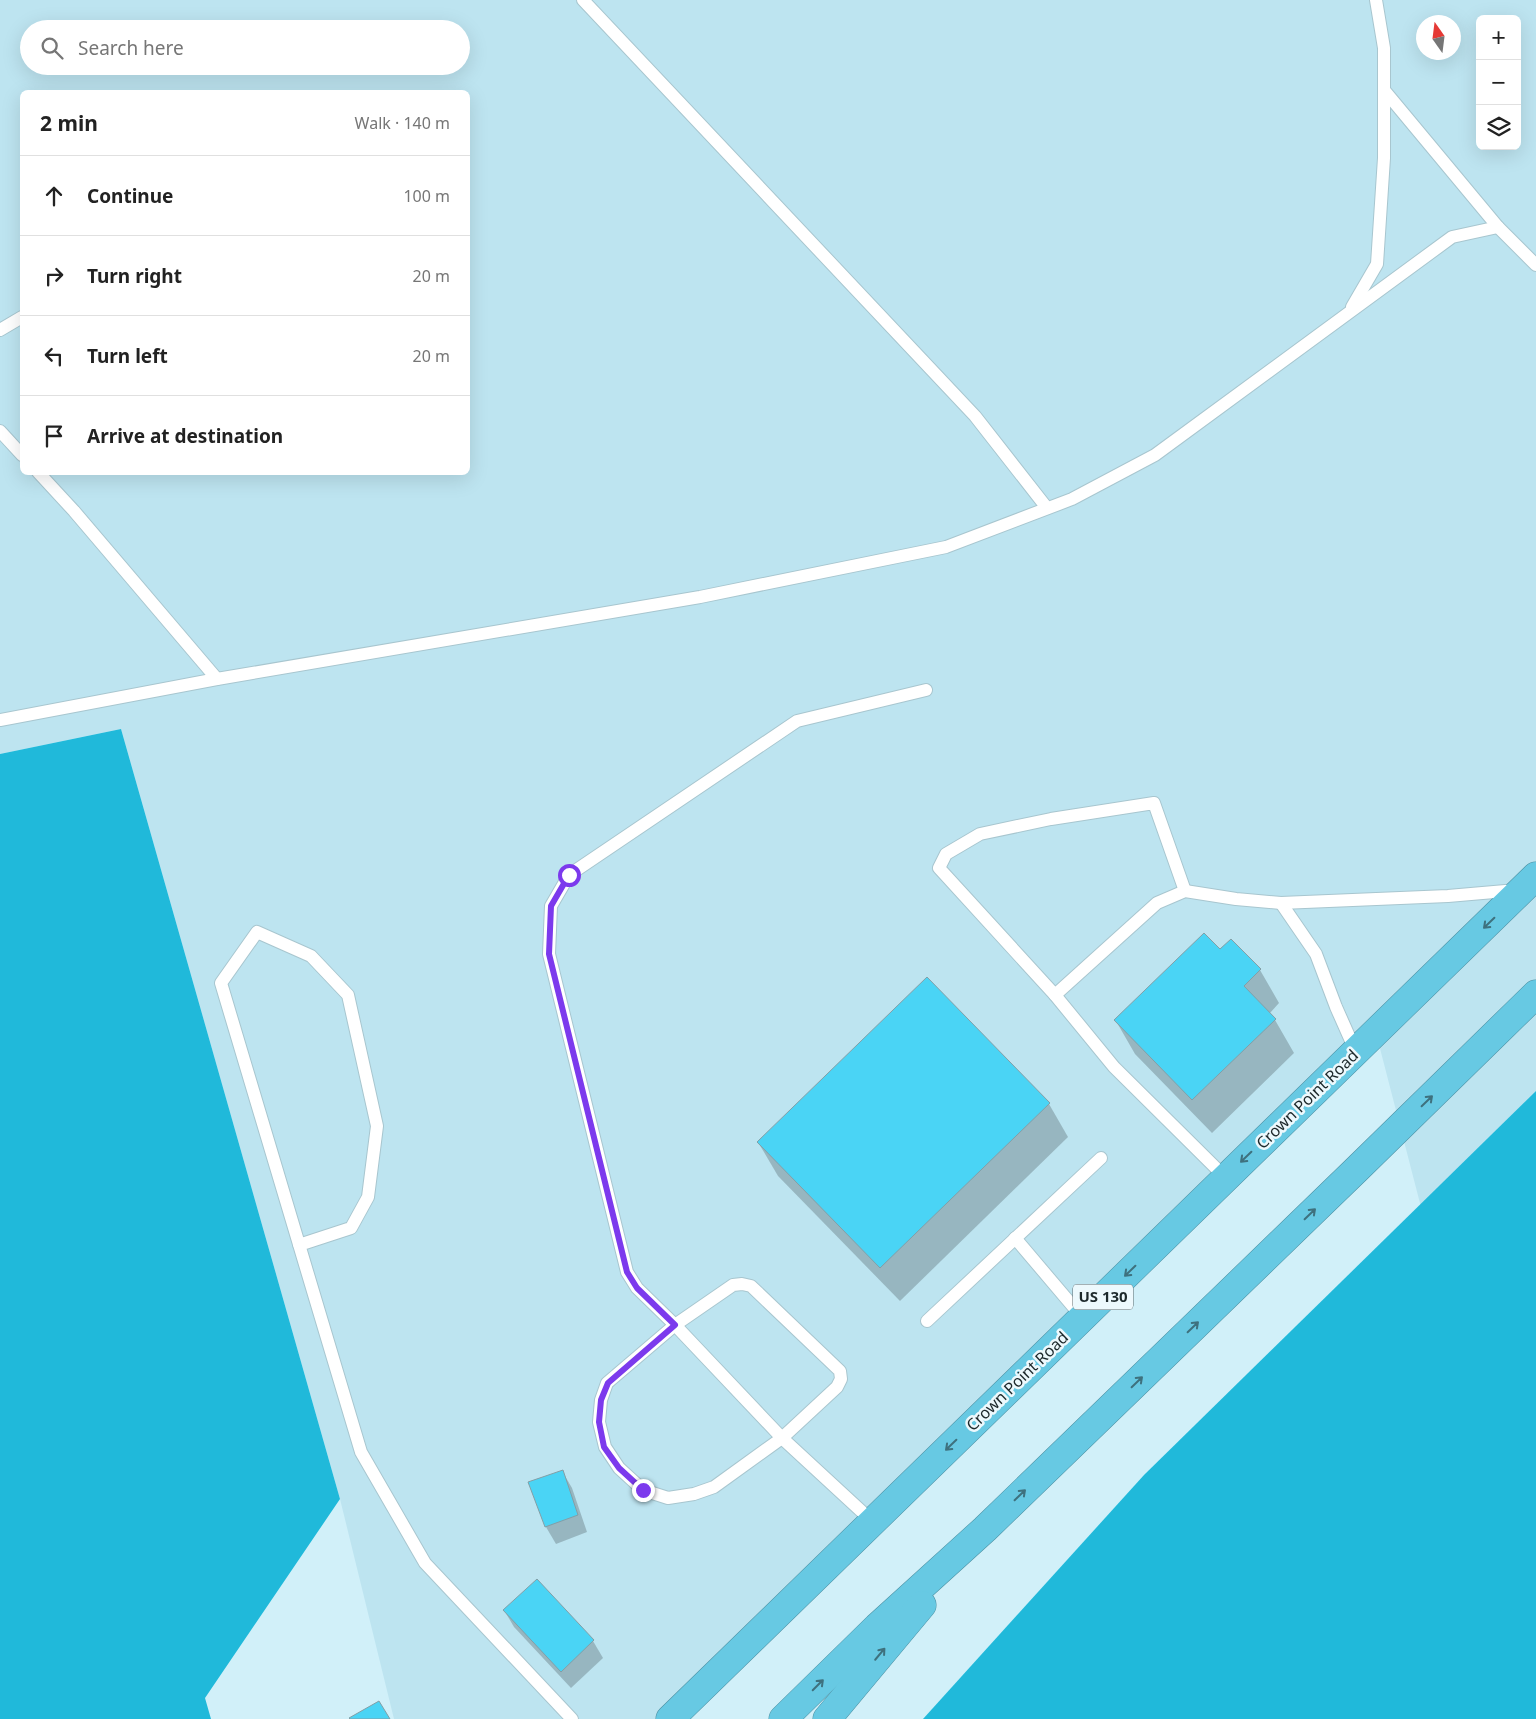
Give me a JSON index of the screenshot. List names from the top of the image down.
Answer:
{
  "streets": {
    "highway": ["Crown Point Road", "US 130"]
  },
  "north": "top",
  "page": {
    "map_buttons": ["+", "−"],
    "search": "Search here",
    "heading": ["2 min", "Walk · 140 m"],
    "list": [
      ["Continue", "100 m"],
      ["Turn right", "20 m"],
      ["Turn left", "20 m"],
      "Arrive at destination"
    ]
  }
}
